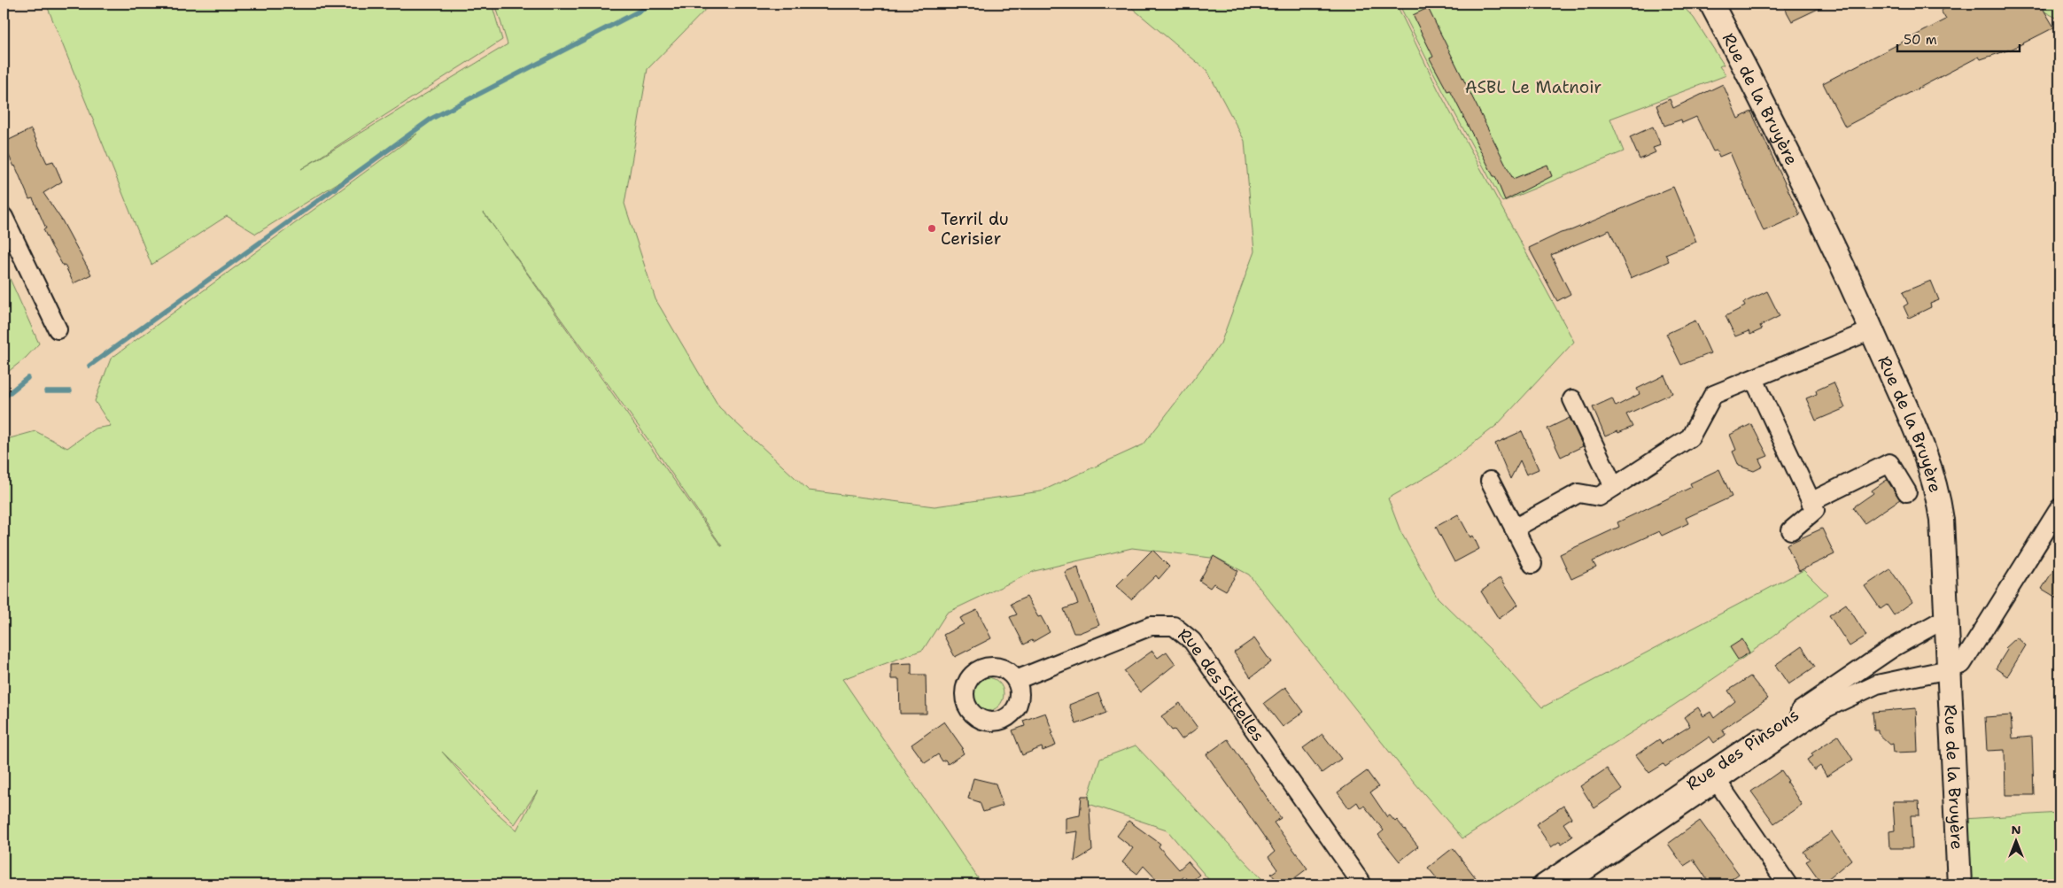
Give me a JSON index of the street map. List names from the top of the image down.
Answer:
{
  "streets": {
    "street": ["Rue de la Bruyère", "Rue des Sittelles", "Rue des Pinsons"]
  },
  "crossings": [
    ["Rue de la Bruyère", "Rue des Pinsons"]
  ],
  "parks": ["ASBL Le Matnoir"],
  "places": ["Terril du Cerisier"],
  "scale_bar": "50 m",
  "north": "top"
}
